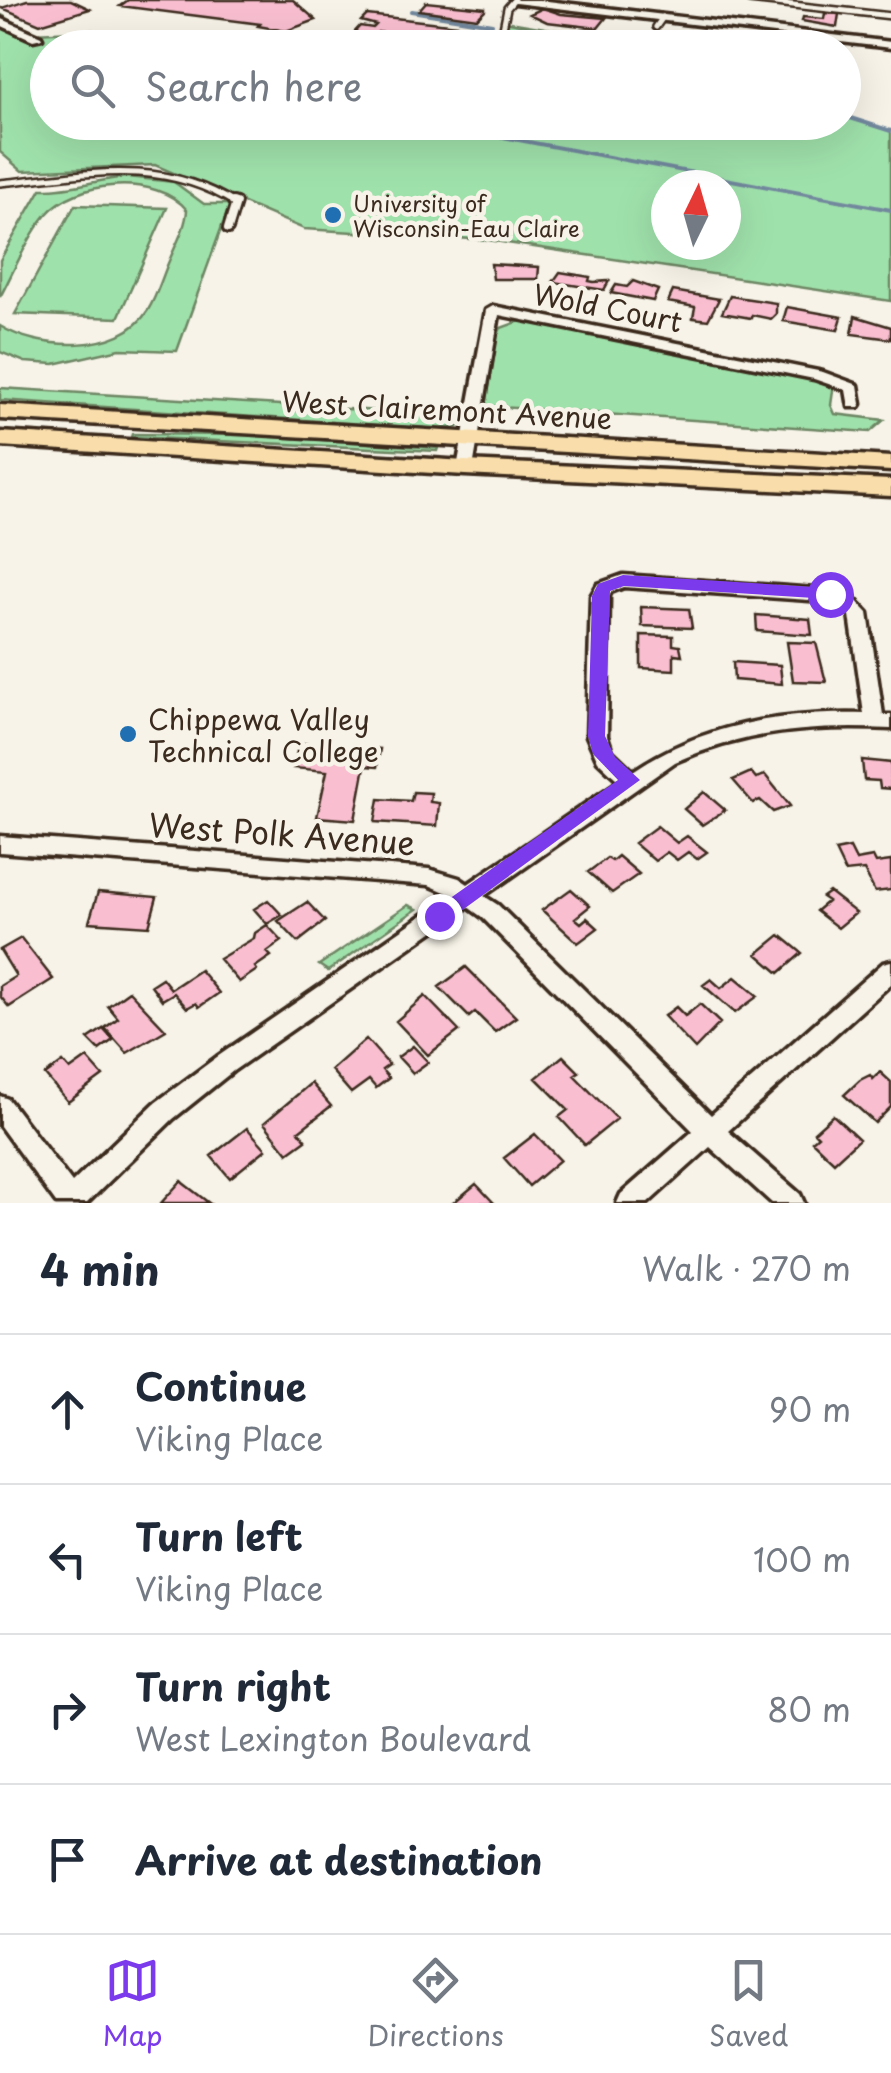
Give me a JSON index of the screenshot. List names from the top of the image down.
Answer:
{
  "streets": {
    "main road": ["West Clairemont Avenue"],
    "street": ["Wold Court", "West Polk Avenue"]
  },
  "crossings": [
    ["Wold Court", "West Clairemont Avenue"]
  ],
  "places": ["University of Wisconsin-Eau Claire", "Chippewa Valley Technical College"],
  "north": "top",
  "page": {
    "search": "Search here",
    "heading": ["4 min", "Walk · 270 m"],
    "list": [
      ["Continue", "Viking Place", "90 m"],
      ["Turn left", "Viking Place", "100 m"],
      ["Turn right", "West Lexington Boulevard", "80 m"],
      "Arrive at destination"
    ],
    "nav": ["Map", "Directions", "Saved"]
  }
}
